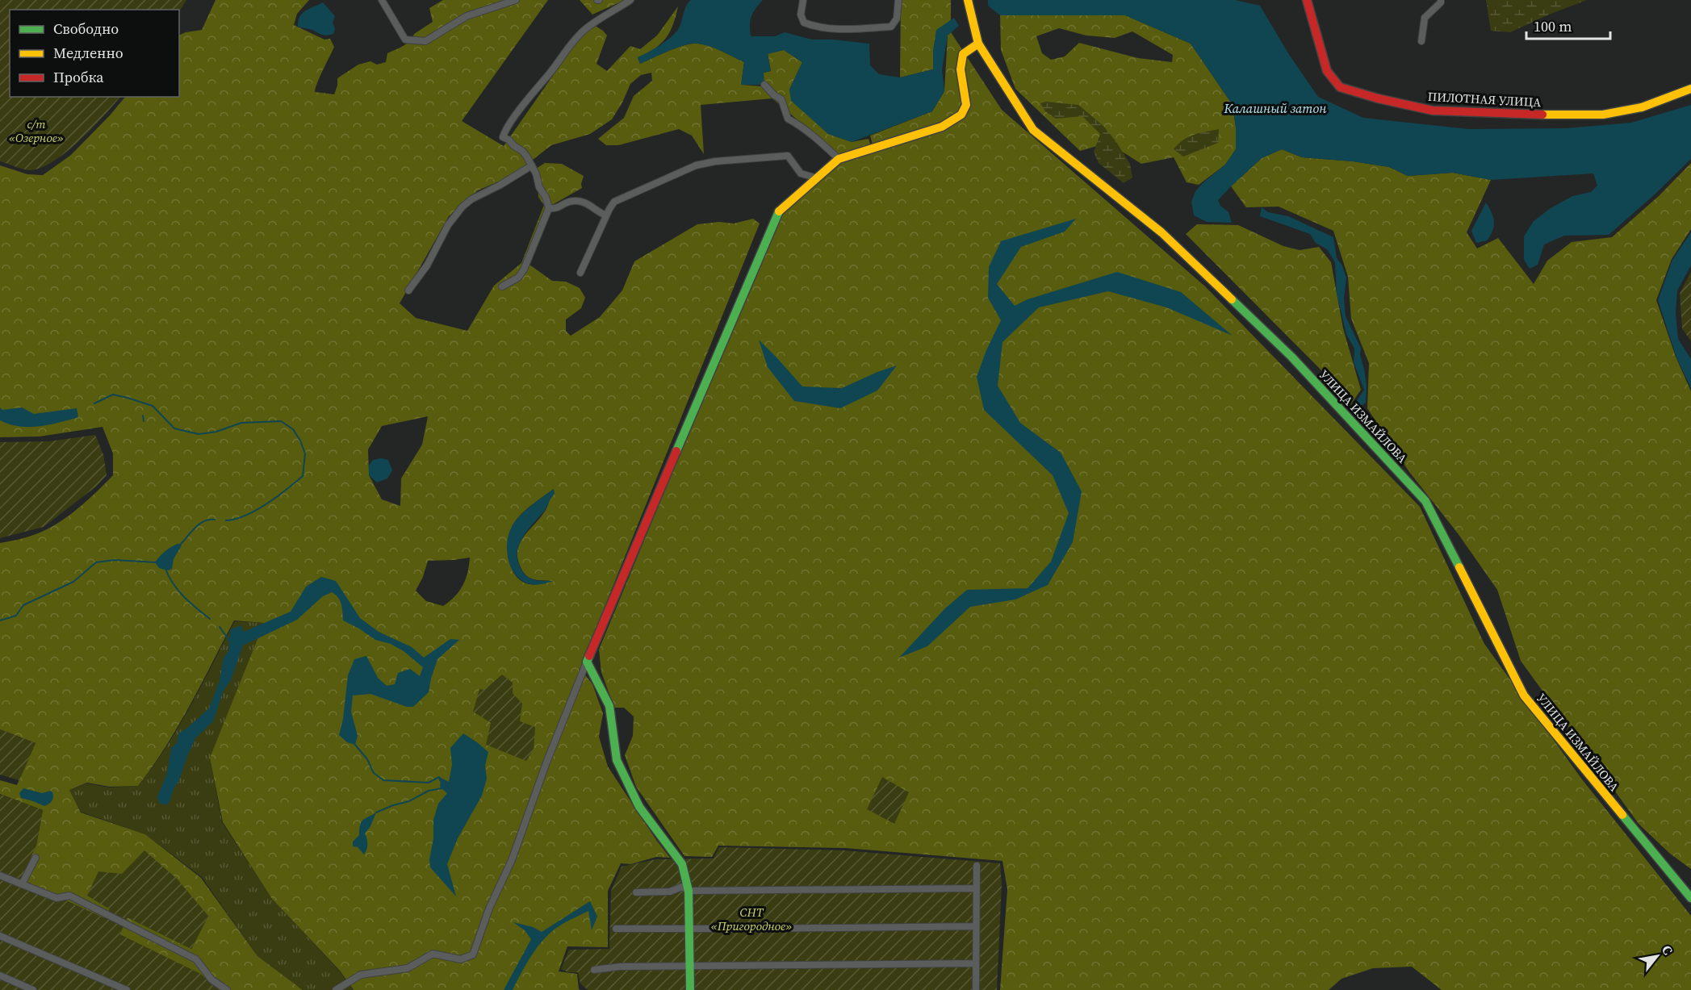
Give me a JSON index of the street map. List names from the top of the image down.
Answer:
{
  "streets": {
    "street": ["ПИЛОТНАЯ УЛИЦА", "УЛИЦА ИЗМАЙЛОВА"]
  },
  "water": ["Калашный затон"],
  "parks": ["с/т «Озерное»", "СНТ «Пригородное»"],
  "legend": ["Свободно", "Медленно", "Пробка"],
  "scale_bar": "100 m",
  "north": "top right"
}
